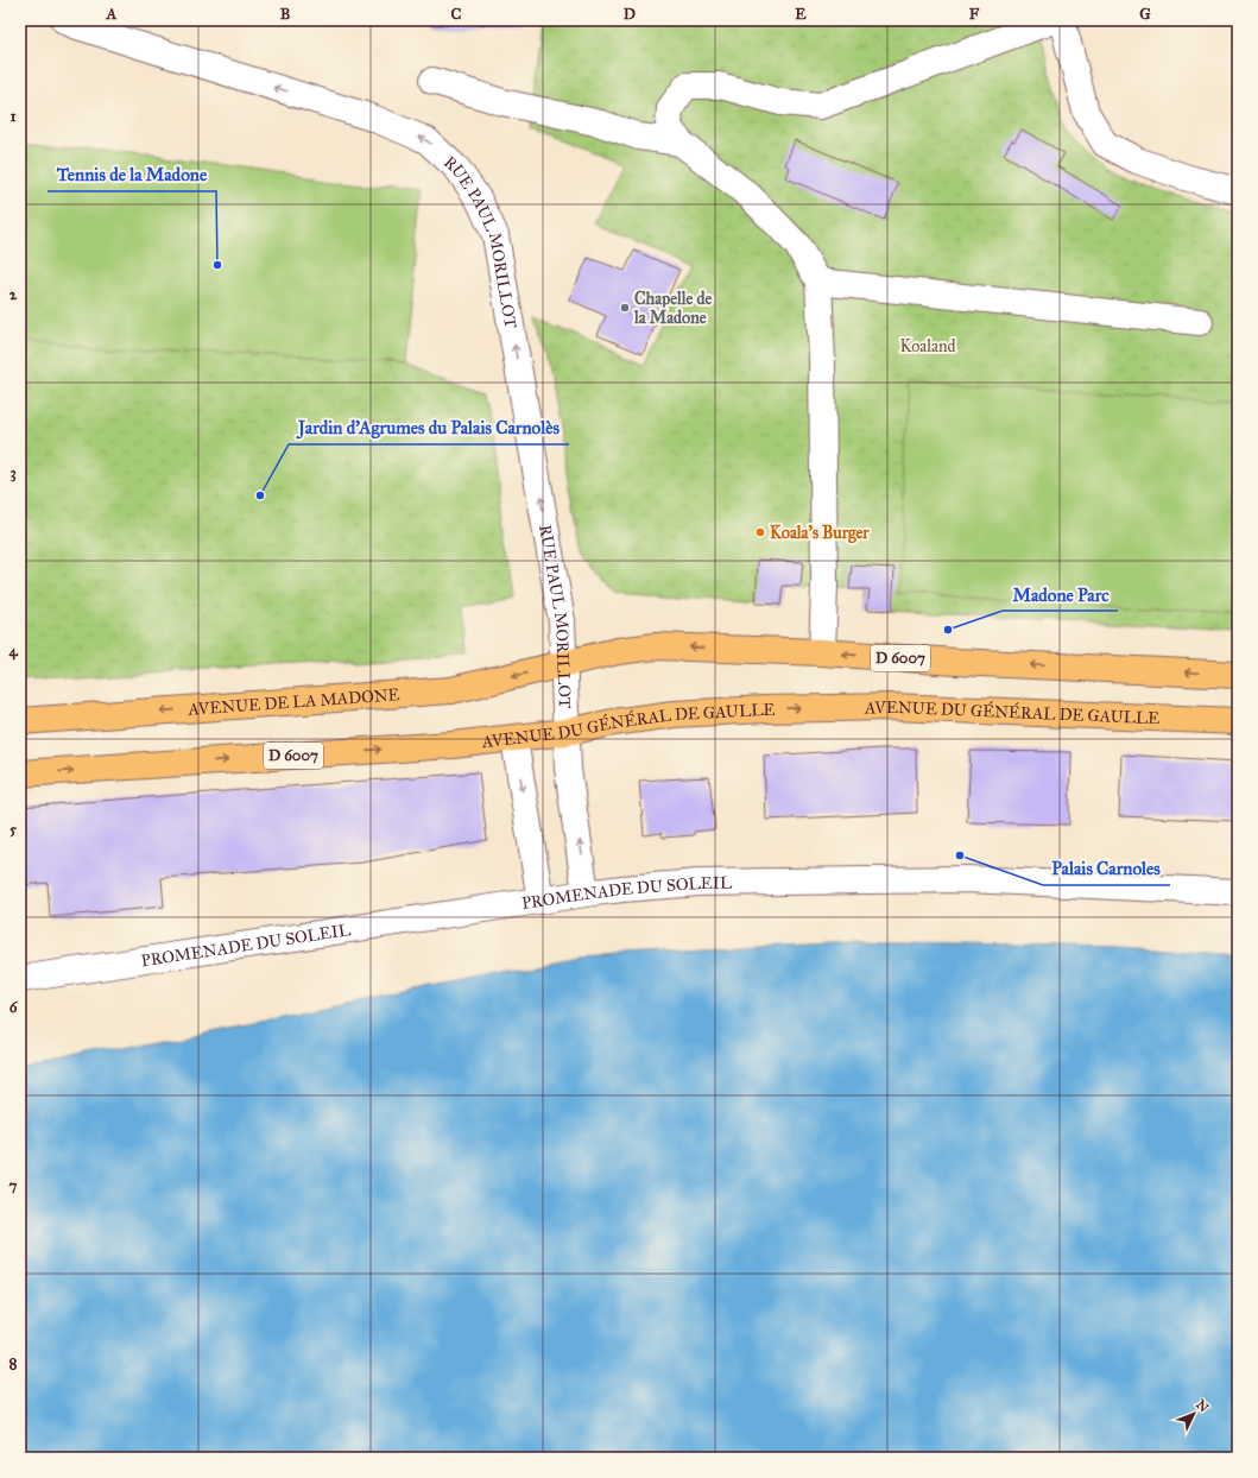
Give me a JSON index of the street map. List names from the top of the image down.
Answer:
{
  "streets": {
    "main road": ["D 6007", "AVENUE DE LA MADONE", "AVENUE DU GÉNÉRAL DE GAULLE"],
    "street": ["RUE PAUL MORILLOT", "PROMENADE DU SOLEIL"]
  },
  "crossings": [
    ["RUE PAUL MORILLOT", "D 6007"],
    ["RUE PAUL MORILLOT", "AVENUE DE LA MADONE"],
    ["RUE PAUL MORILLOT", "AVENUE DU GÉNÉRAL DE GAULLE"],
    ["RUE PAUL MORILLOT", "PROMENADE DU SOLEIL"],
    ["D 6007", "AVENUE DE LA MADONE"]
  ],
  "one_way": ["RUE PAUL MORILLOT", "AVENUE DE LA MADONE"],
  "parks": ["Koaland"],
  "places": [
    "Tennis de la Madone",
    "Chapelle de la Madone",
    "Jardin d'Agrumes du Palais Carnolès",
    "Koala’s Burger",
    "Madone Parc",
    "Palais Carnoles"
  ],
  "north": "top right",
  "grid": {
    "columns": [
      "A",
      "B",
      "C",
      "D",
      "E",
      "F",
      "G"
    ],
    "rows": [
      "1",
      "2",
      "3",
      "4",
      "5",
      "6",
      "7",
      "8"
    ]
  }
}
